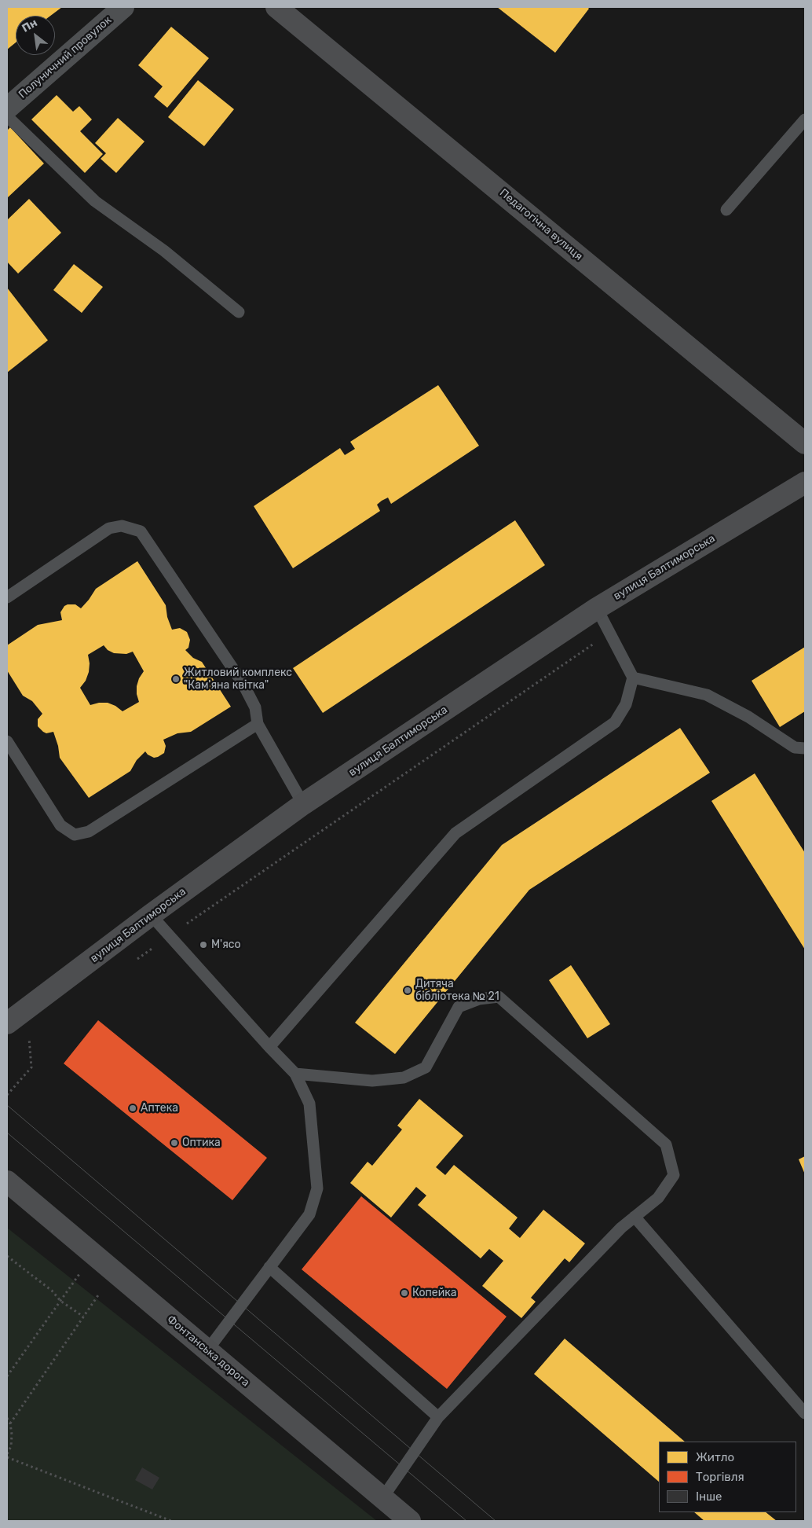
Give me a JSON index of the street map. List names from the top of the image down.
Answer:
{
  "streets": {
    "main road": ["Педагогічна вулиця", "вулиця Балтиморська", "Фонтанська дорога"],
    "street": ["Полуничний провулок"]
  },
  "places": [
    "Житловий комплекс \"Кам'яна квітка\"",
    "М'ясо",
    "Дитяча бібліотека № 21",
    "Аптека",
    "Оптика",
    "Копейка"
  ],
  "legend": ["Житло", "Торгівля", "Інше"],
  "north": "top left"
}
